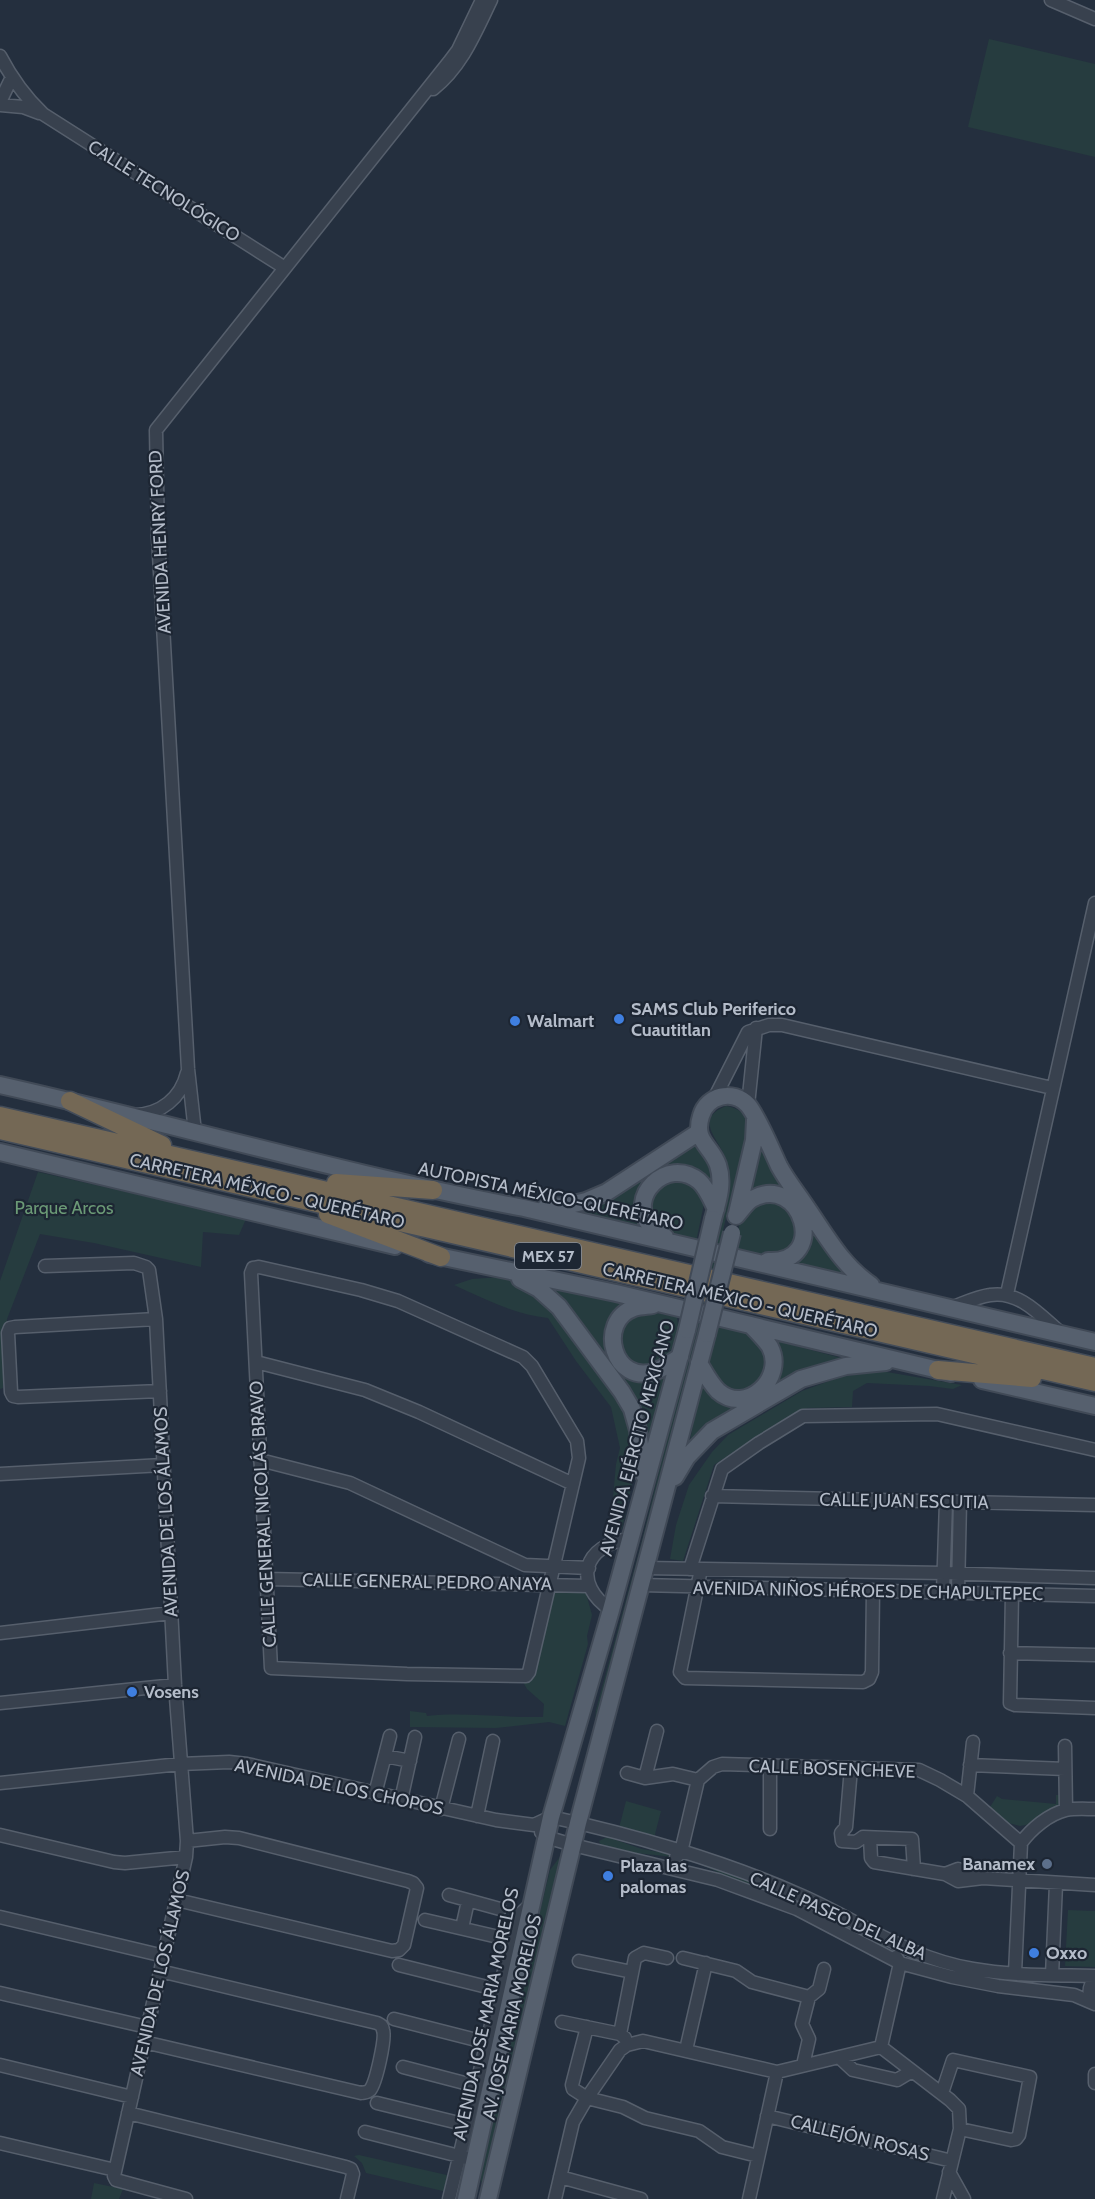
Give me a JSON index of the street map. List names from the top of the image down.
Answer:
{
  "streets": {
    "highway": ["CARRETERA MÉXICO - QUERÉTARO", "MEX 57"],
    "main road": [
      "AUTOPISTA MÉXICO-QUERÉTARO",
      "AVENIDA EJÉRCITO MEXICANO",
      "AVENIDA JOSE MARIA MORELOS",
      "AV. JOSE MARIA MORELOS"
    ],
    "street": [
      "CALLE TECNOLÓGICO",
      "AVENIDA HENRY FORD",
      "CALLE JUAN ESCUTIA",
      "AVENIDA DE LOS ÁLAMOS",
      "CALLE GENERAL NICOLÁS BRAVO",
      "CALLE GENERAL PEDRO ANAYA",
      "AVENIDA NIÑOS HÉROES DE CHAPULTEPEC",
      "CALLE BOSENCHEVE",
      "AVENIDA DE LOS CHOPOS",
      "CALLE PASEO DEL ALBA",
      "CALLEJÓN ROSAS"
    ]
  },
  "crossings": [
    ["CALLE TECNOLÓGICO", "AVENIDA HENRY FORD"],
    ["AVENIDA HENRY FORD", "AUTOPISTA MÉXICO-QUERÉTARO"],
    ["AVENIDA EJÉRCITO MEXICANO", "AVENIDA DE LOS CHOPOS"],
    ["AVENIDA EJÉRCITO MEXICANO", "CALLE PASEO DEL ALBA"],
    ["AVENIDA EJÉRCITO MEXICANO", "AVENIDA JOSE MARIA MORELOS"],
    ["AVENIDA DE LOS ÁLAMOS", "AVENIDA DE LOS CHOPOS"],
    ["CALLE GENERAL NICOLÁS BRAVO", "CALLE GENERAL PEDRO ANAYA"],
    ["AVENIDA DE LOS CHOPOS", "CALLE PASEO DEL ALBA"],
    ["AVENIDA DE LOS CHOPOS", "AVENIDA JOSE MARIA MORELOS"],
    ["CALLE PASEO DEL ALBA", "AVENIDA JOSE MARIA MORELOS"],
    ["CALLE PASEO DEL ALBA", "AV. JOSE MARIA MORELOS"]
  ],
  "parks": ["Parque Arcos"],
  "places": [
    "SAMS Club Periferico Cuautitlan",
    "Walmart",
    "Vosens",
    "Banamex",
    "Plaza las palomas",
    "Oxxo"
  ]
}
